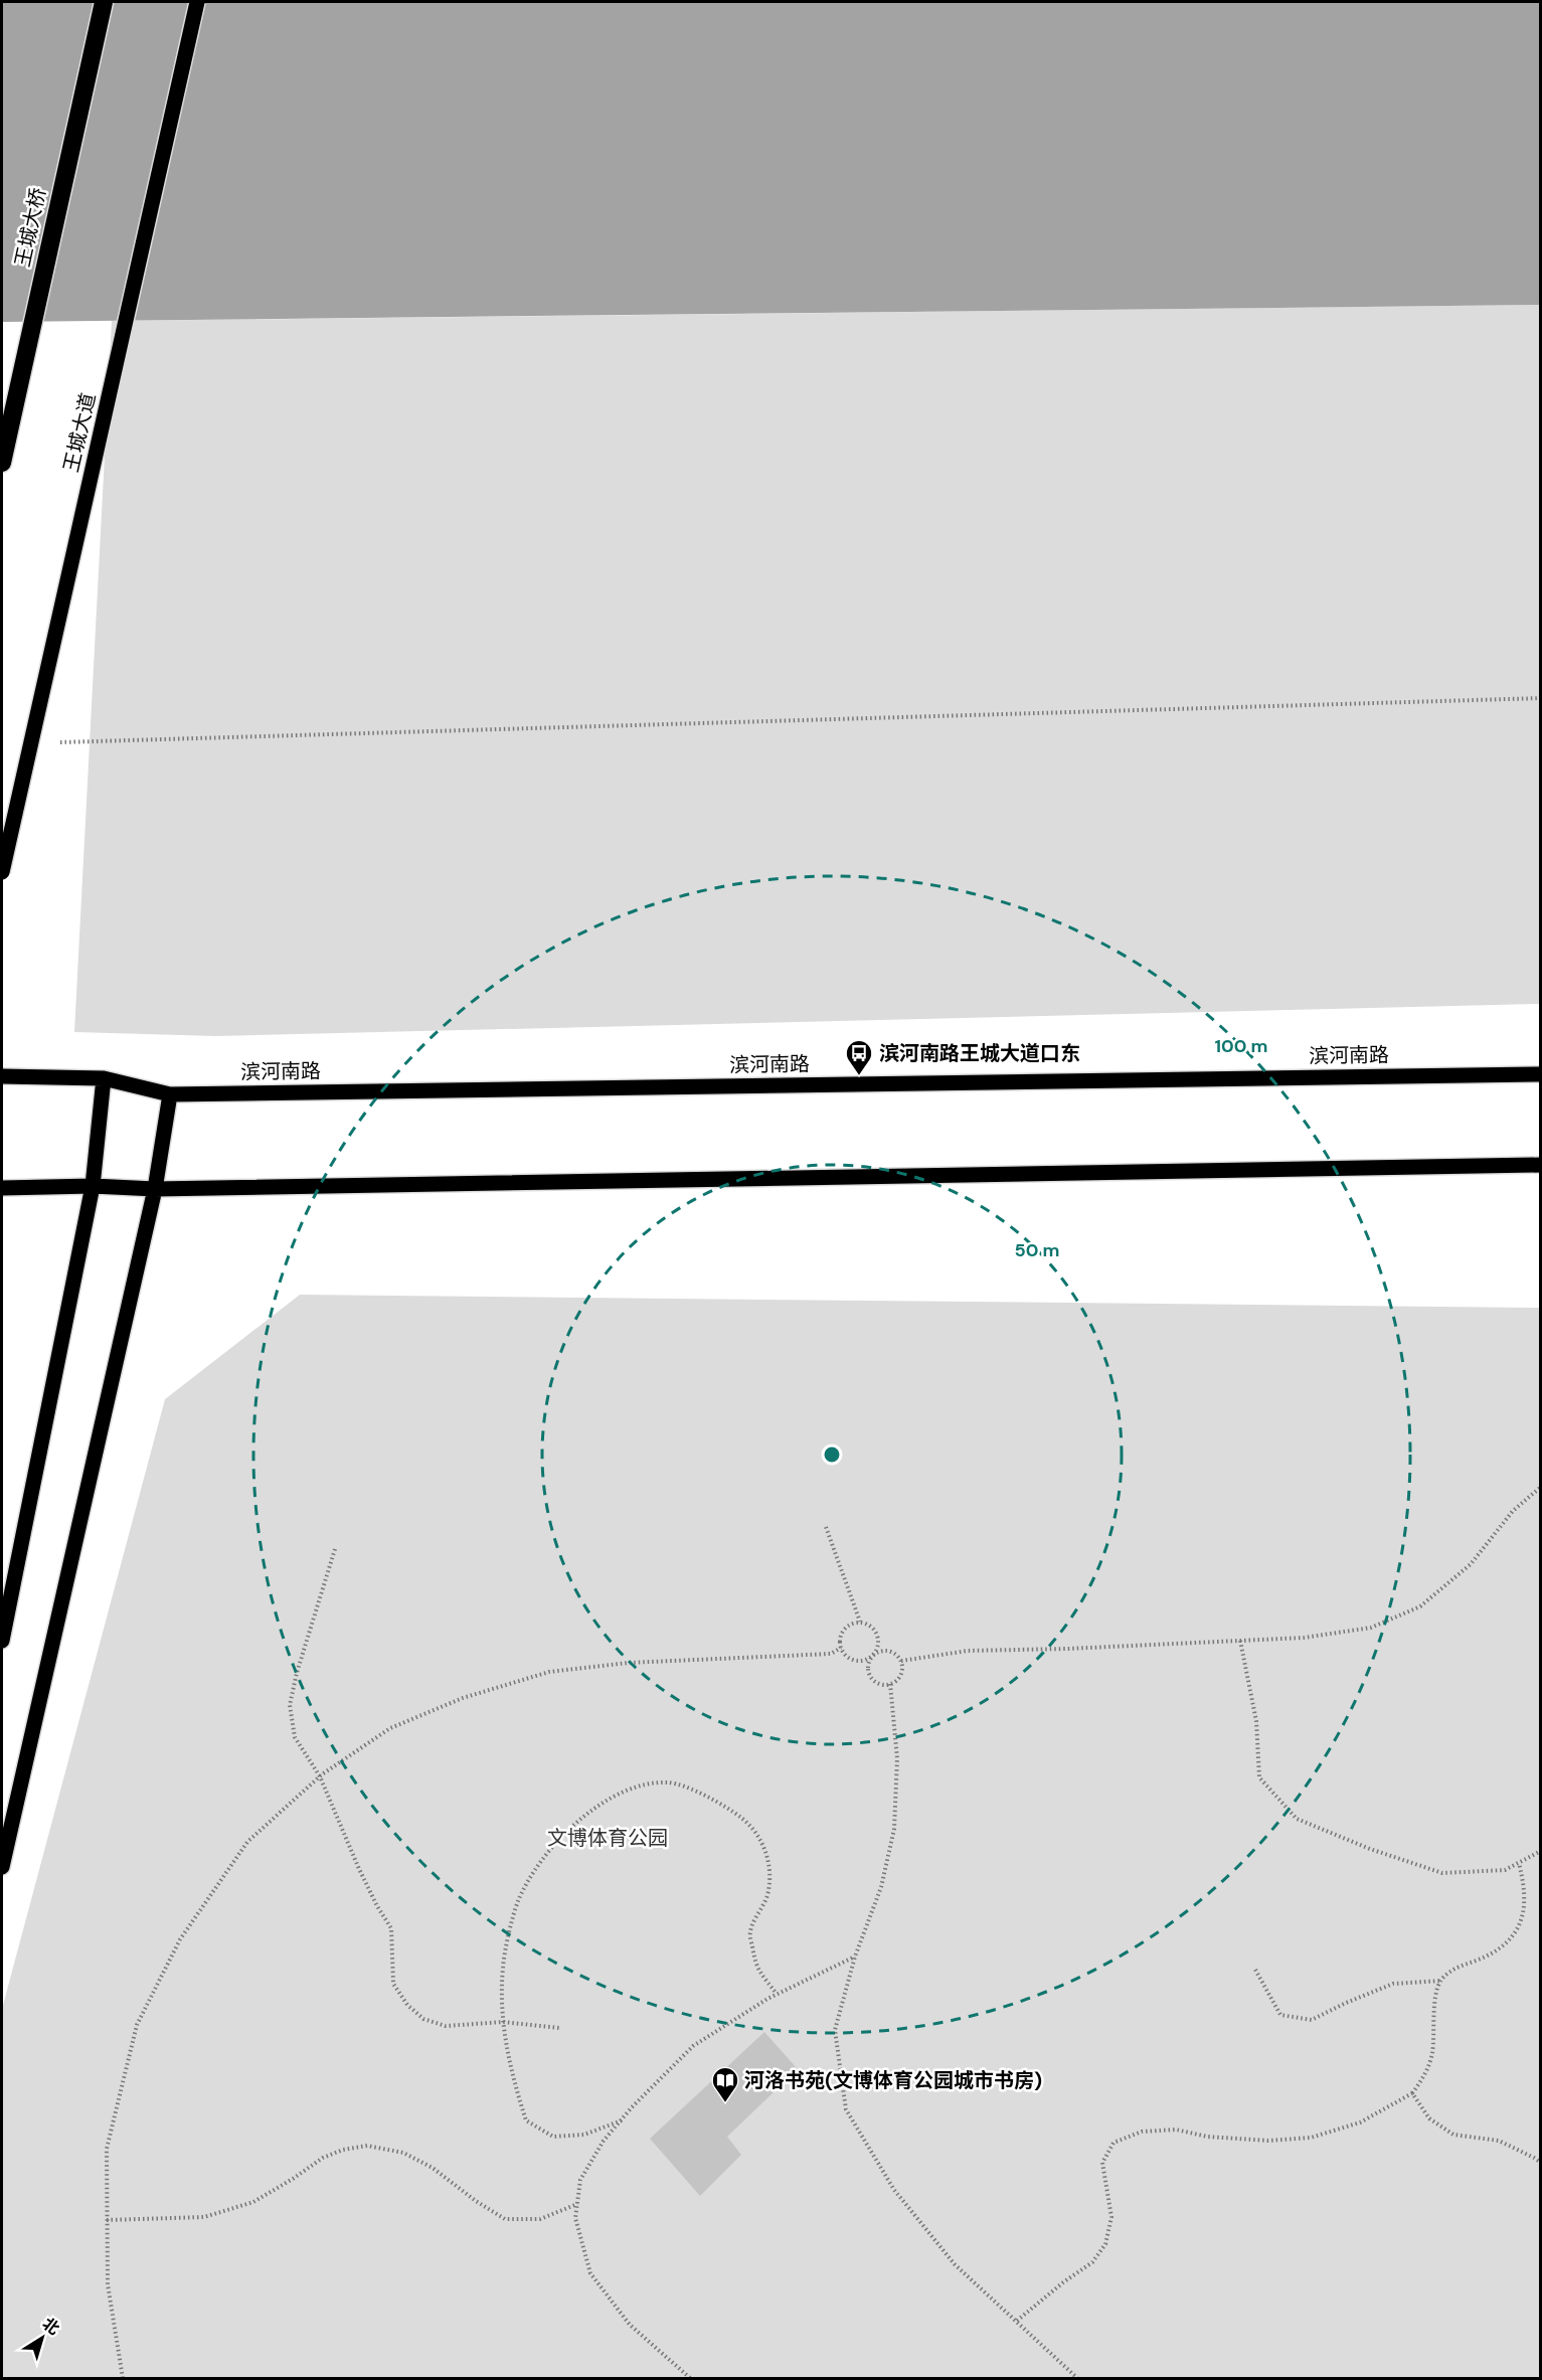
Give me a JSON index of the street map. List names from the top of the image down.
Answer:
{
  "streets": {
    "highway": ["王城大桥"],
    "main road": ["王城大道", "滨河南路"]
  },
  "parks": ["文博体育公园"],
  "places": {
    "bus stop": ["滨河南路王城大道口东"],
    "library": ["河洛书苑(文博体育公园城市书房)"]
  },
  "north": "top right",
  "rings": ["100 m", "50 m"]
}
